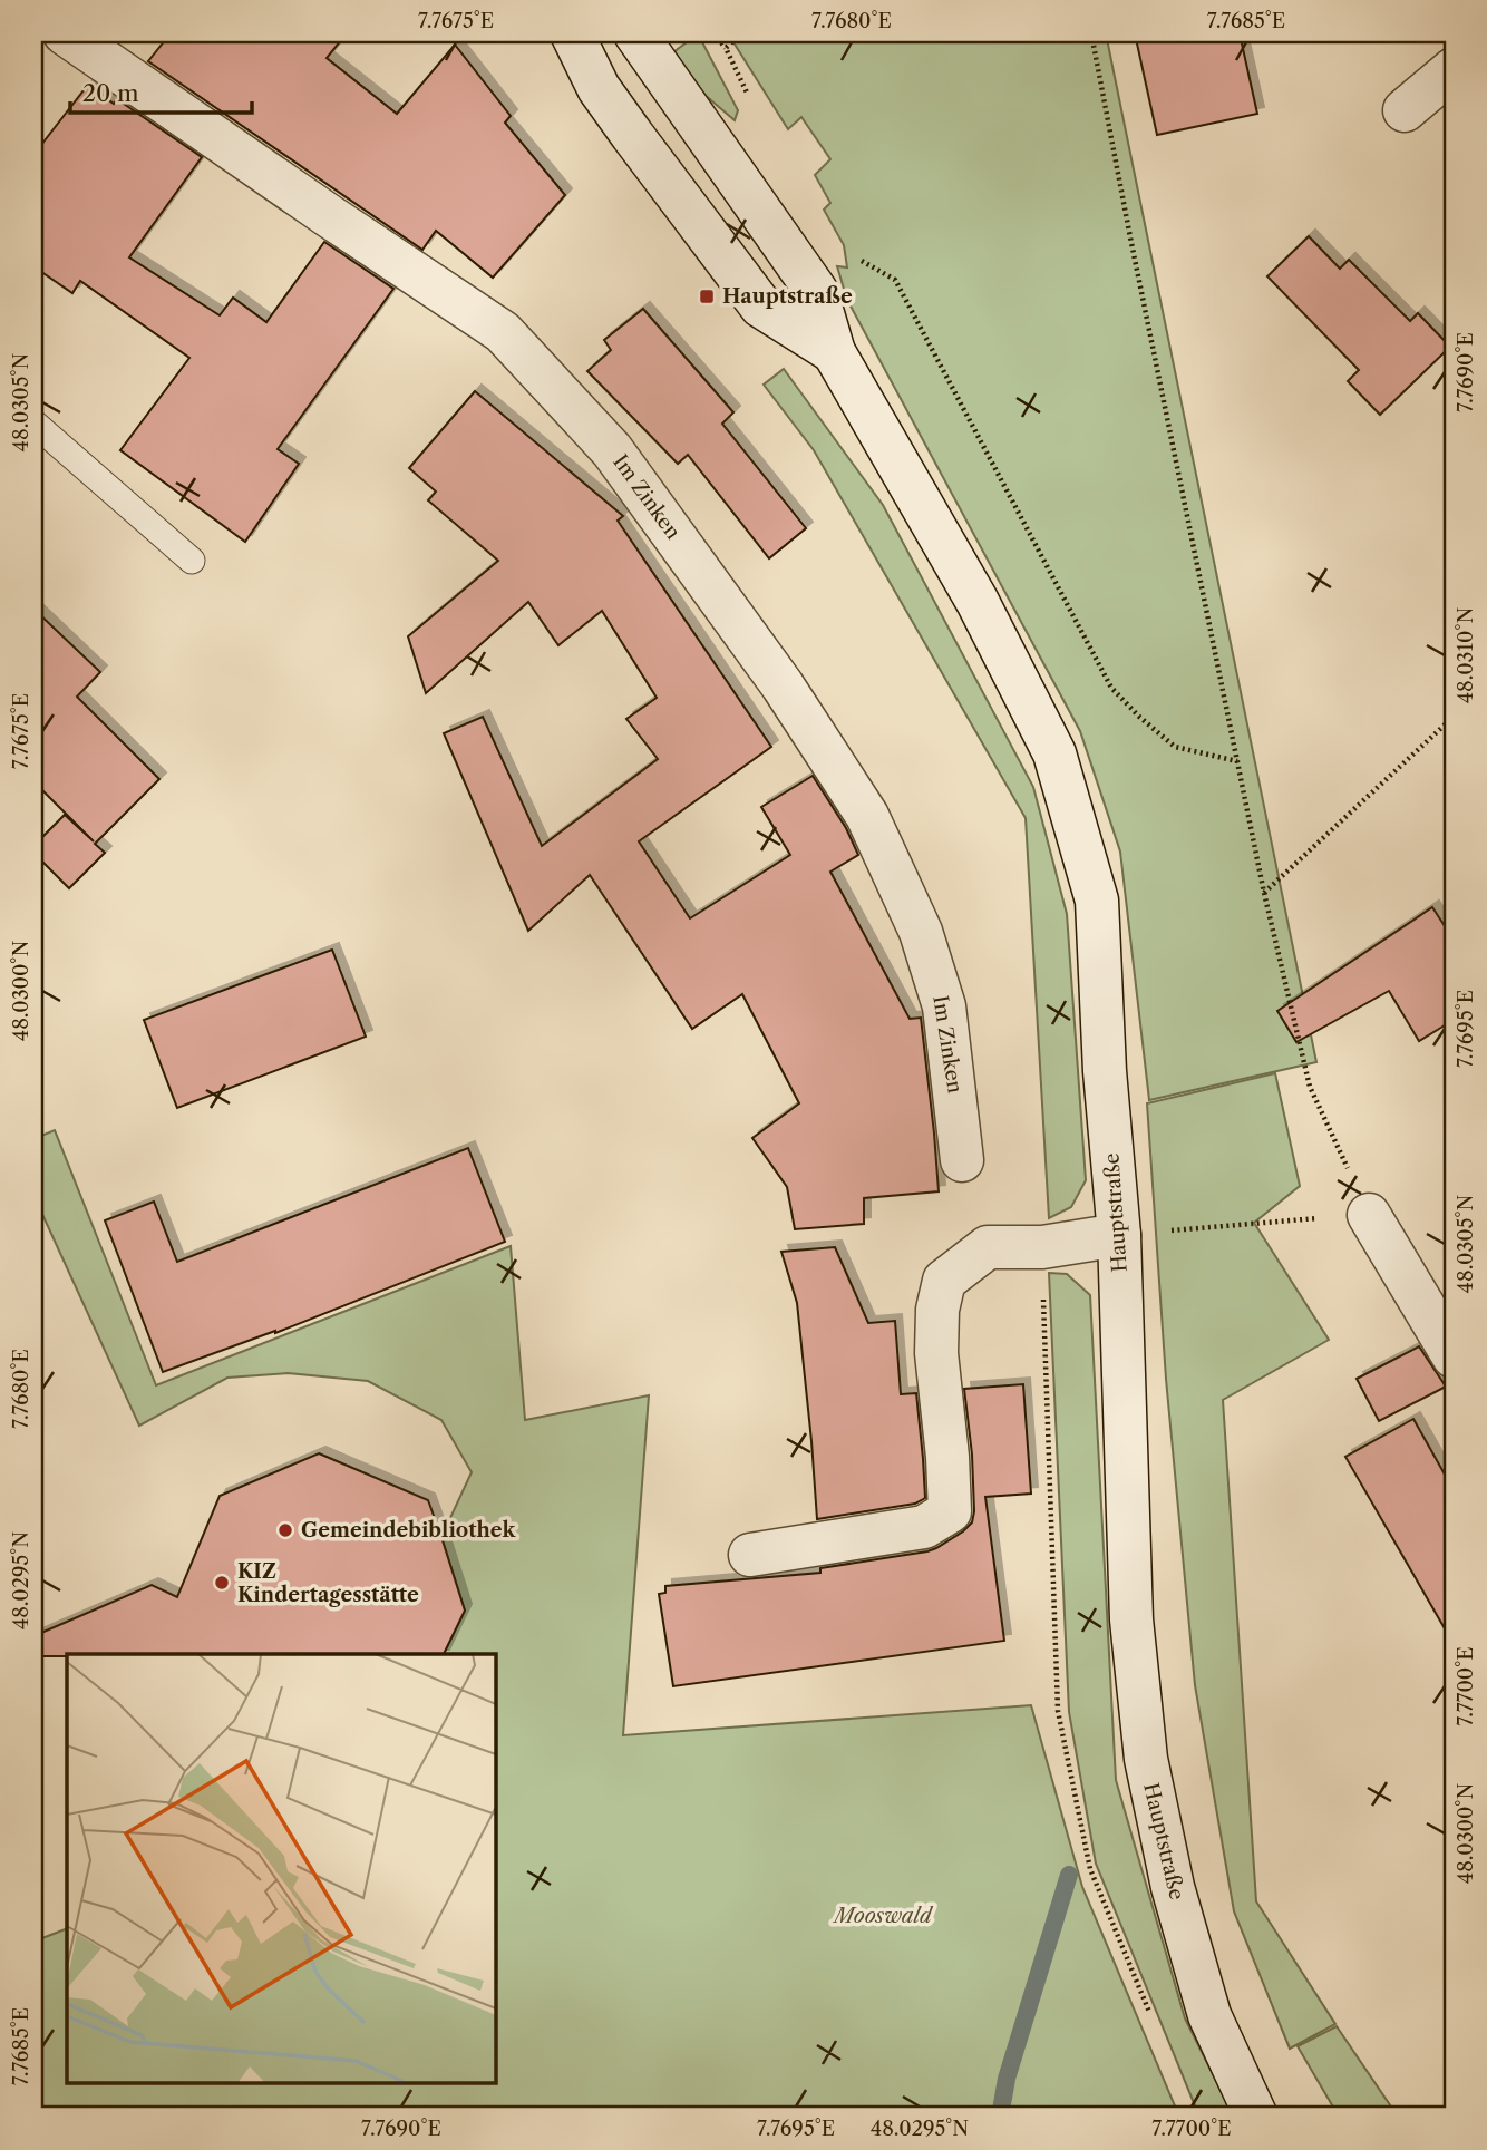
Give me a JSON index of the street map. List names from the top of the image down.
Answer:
{
  "streets": {
    "street": ["Im Zinken", "Hauptstraße"]
  },
  "parks": ["Mooswald"],
  "places": {
    "transit": ["Hauptstraße"],
    "other": ["Gemeindebibliothek", "KIZ Kindertagesstätte"]
  },
  "scale_bar": "20 m",
  "coordinates": [
    "7.7675°E",
    "7.7680°E",
    "7.7685°E",
    "7.7690°E",
    "48.0305°N",
    "48.0310°N",
    "48.0300°N",
    "7.7695°E",
    "48.0295°N",
    "7.7700°E"
  ]
}
